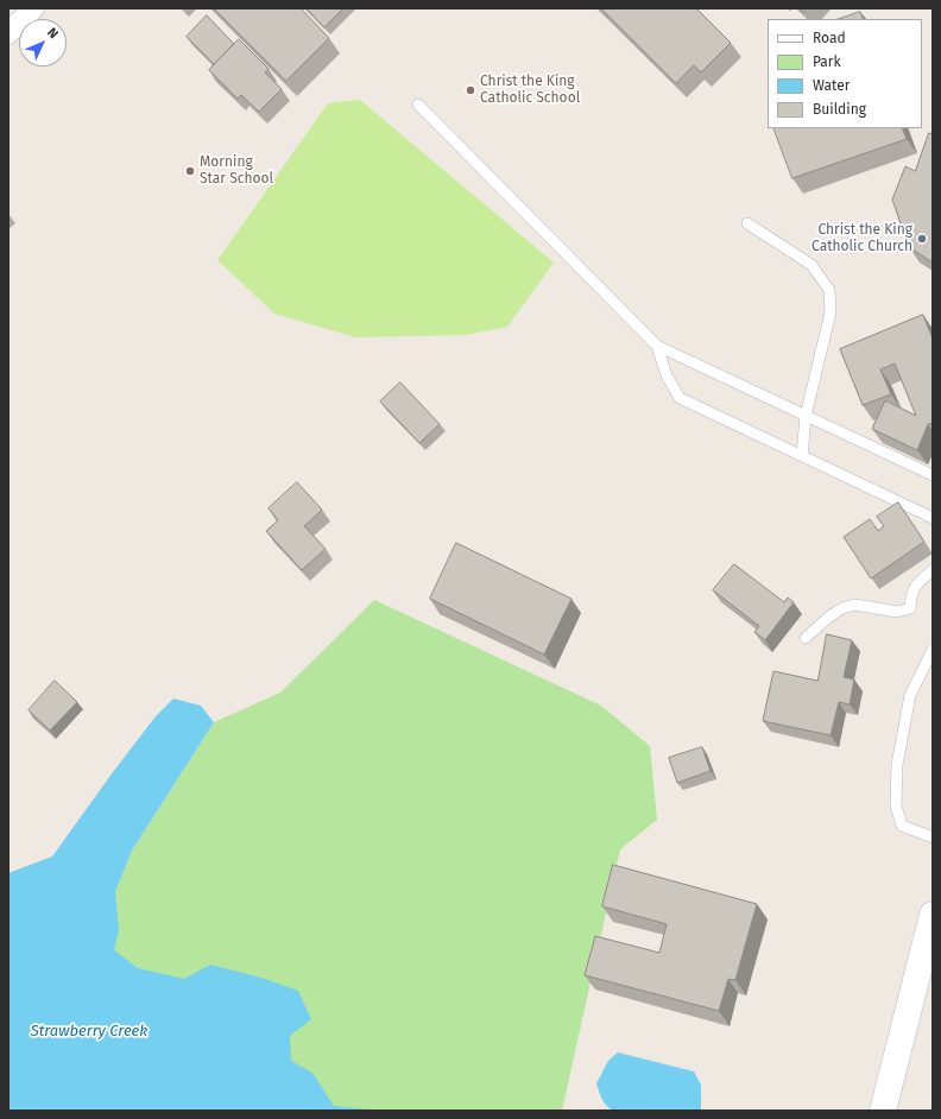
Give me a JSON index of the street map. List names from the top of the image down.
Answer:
{
  "water": ["Strawberry Creek"],
  "places": ["Christ the King Catholic School", "Morning Star School", "Christ the King Catholic Church"],
  "legend": [
    "Road",
    "Park",
    "Water",
    "Building"
  ],
  "north": "top right"
}
